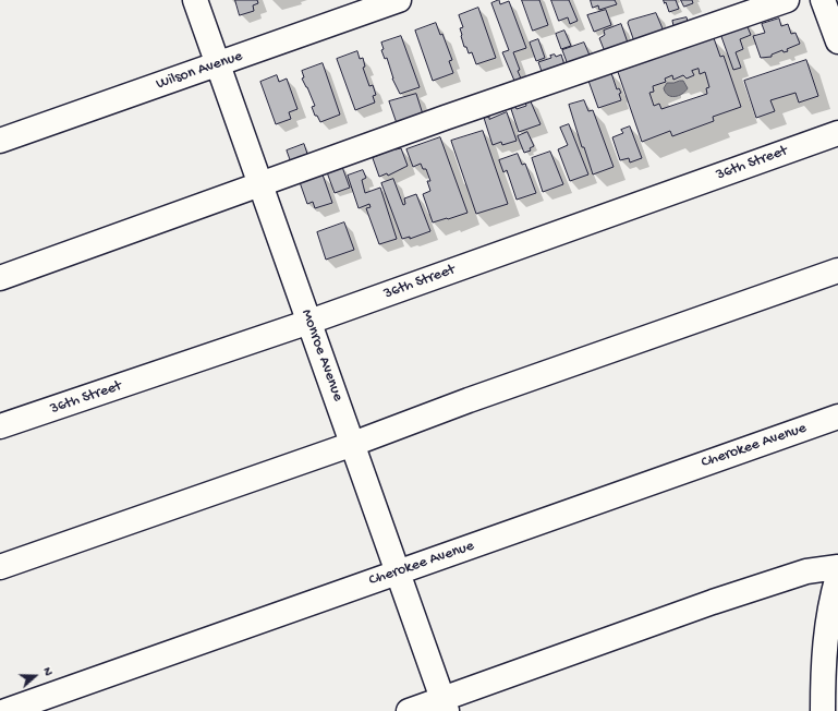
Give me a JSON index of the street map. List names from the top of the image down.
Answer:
{
  "streets": {
    "street": [
      "Wilson Avenue",
      "36th Street",
      "Monroe Avenue",
      "Cherokee Avenue"
    ]
  },
  "crossings": [
    ["Wilson Avenue", "Monroe Avenue"],
    ["36th Street", "Monroe Avenue"],
    ["Monroe Avenue", "Cherokee Avenue"]
  ],
  "north": "right"
}
